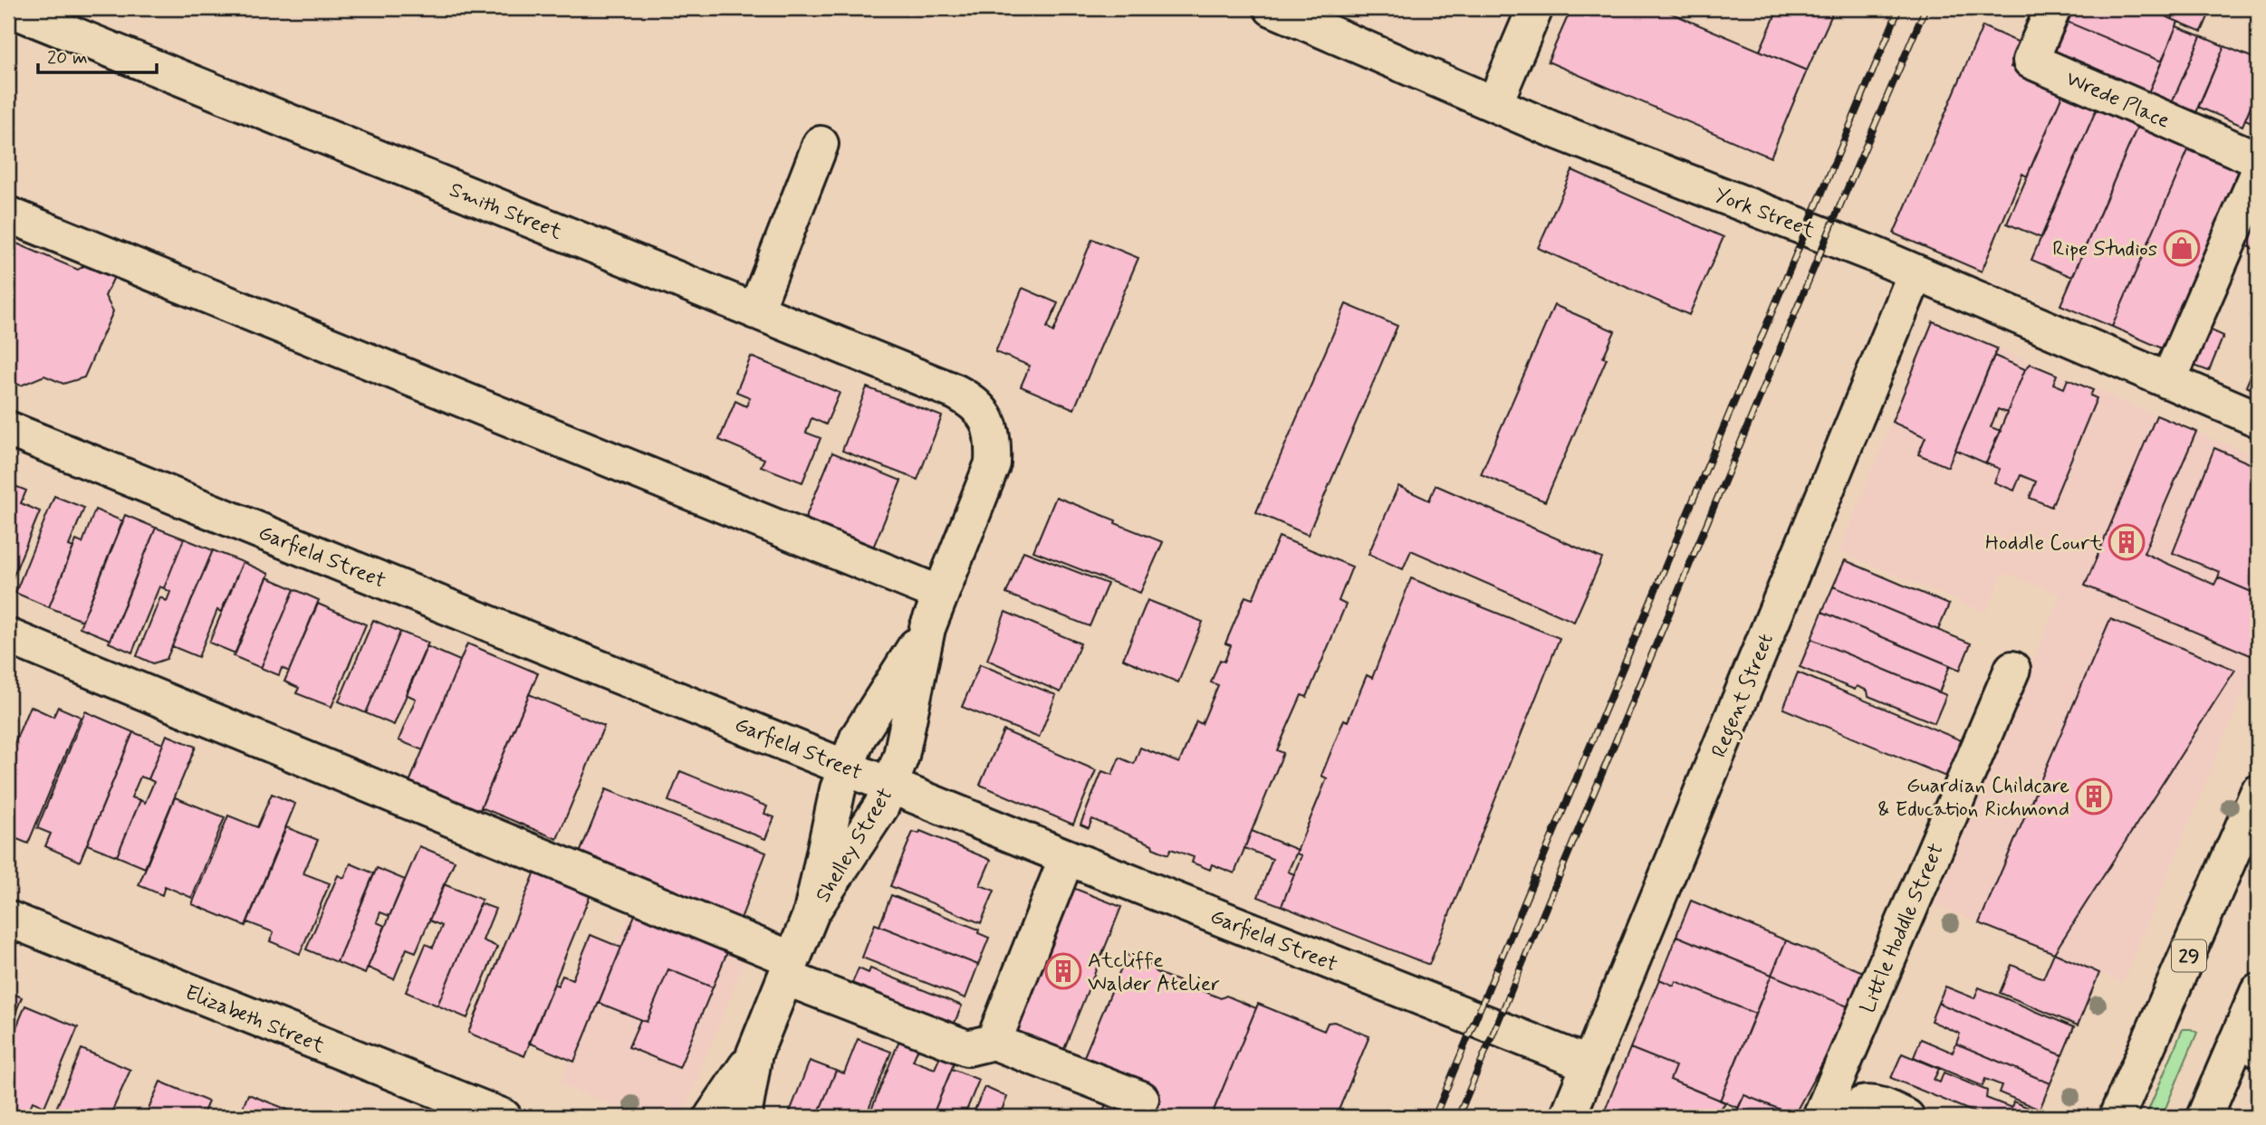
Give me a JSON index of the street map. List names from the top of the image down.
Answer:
{
  "streets": {
    "main road": [
      "Wrede Place",
      "Smith Street",
      "York Street",
      "Garfield Street",
      "Regent Street",
      "Shelley Street",
      "Little Hoddle Street",
      "29",
      "Elizabeth Street"
    ]
  },
  "crossings": [
    ["Smith Street", "Shelley Street"],
    ["York Street", "Regent Street"],
    ["Garfield Street", "Regent Street"],
    ["Garfield Street", "Shelley Street"]
  ],
  "places": {
    "shop": ["Ripe Studios"],
    "building": ["Hoddle Court", "Guardian Childcare & Education Richmond", "Atcliffe Walder Atelier"]
  },
  "scale_bar": "20 m"
}
